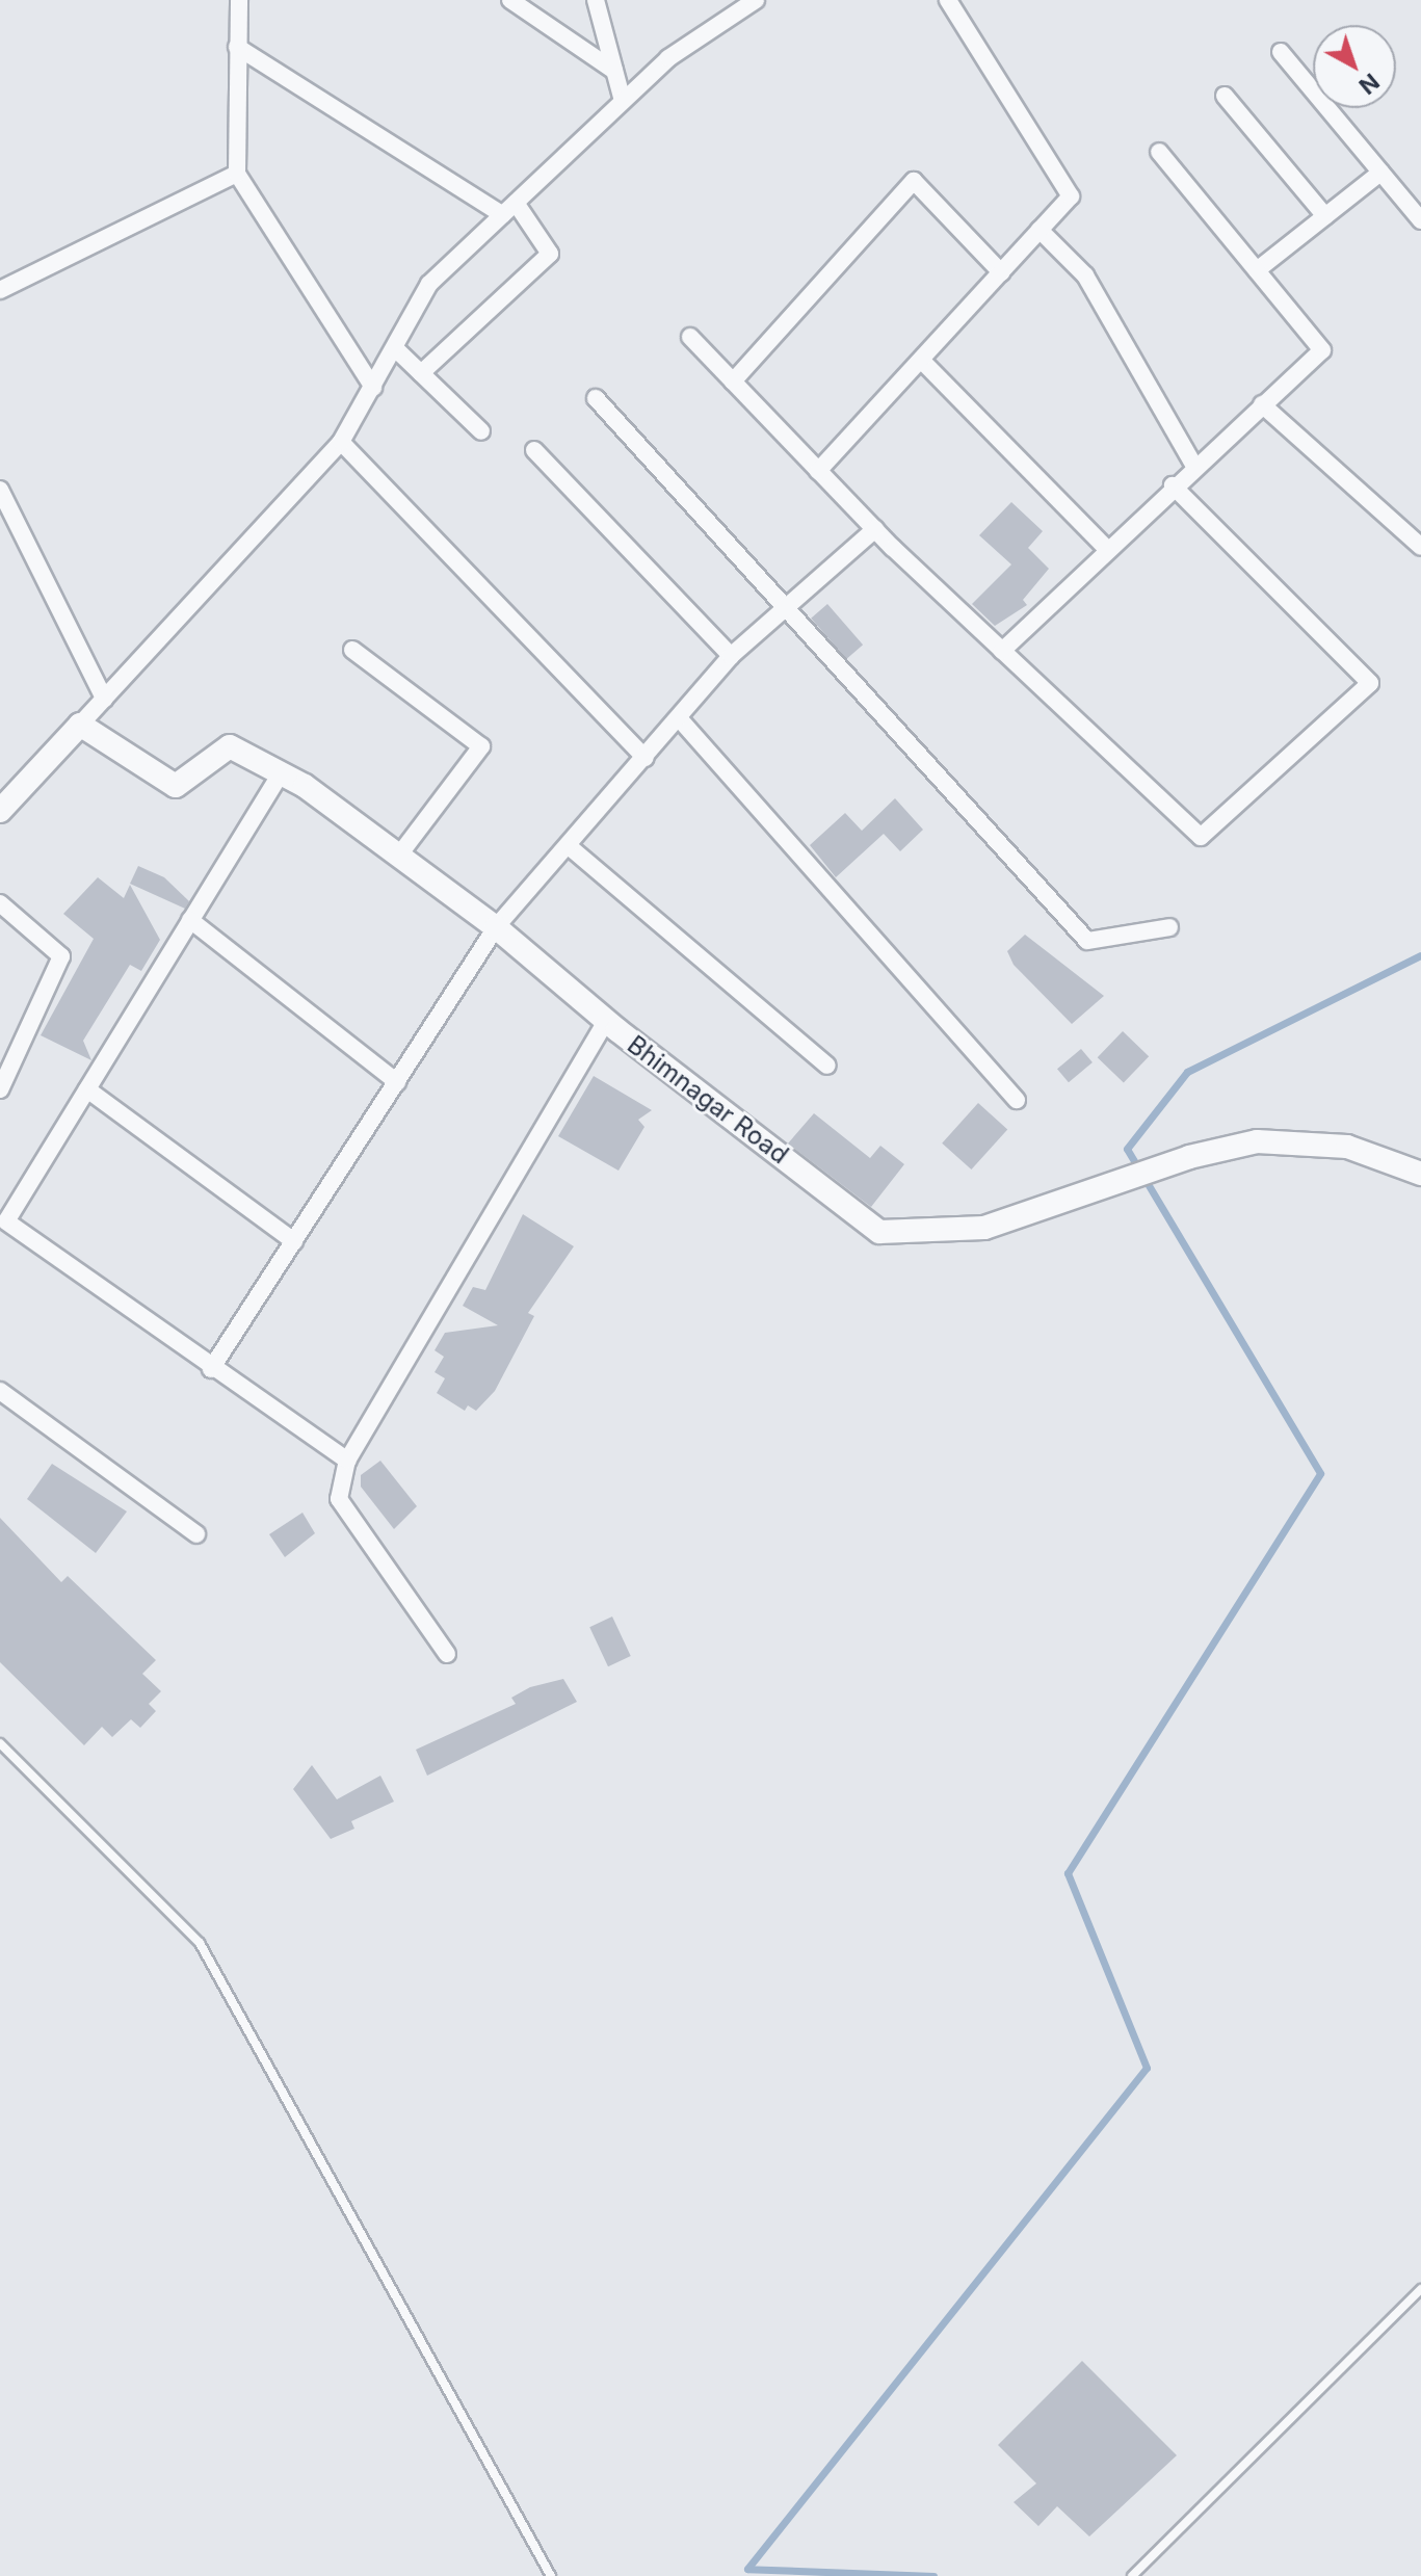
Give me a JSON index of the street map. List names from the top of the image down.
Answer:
{
  "streets": {
    "street": ["Bhimnagar Road"]
  },
  "north": "bottom right"
}
